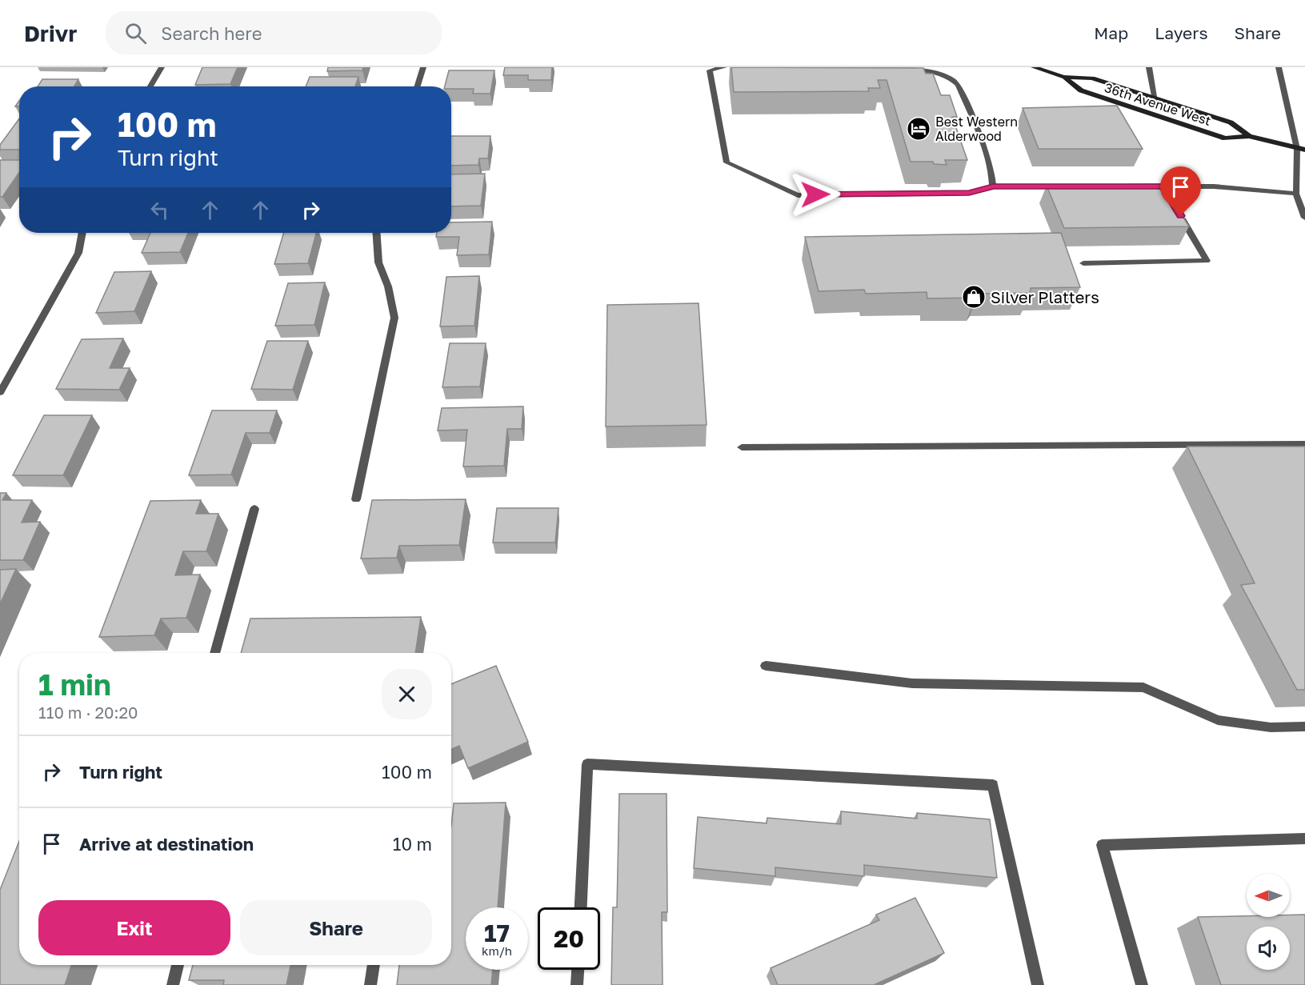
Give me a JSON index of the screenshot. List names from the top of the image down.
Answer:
{
  "streets": {
    "main road": ["36th Avenue West"]
  },
  "places": {
    "hotel": ["Best Western Alderwood"],
    "shop": ["Silver Platters"]
  },
  "north": "left",
  "page": {
    "header": "Drivr",
    "search": "Search here",
    "nav": ["Map", "Layers", "Share"],
    "turn": ["100 m", "Turn right"],
    "heading": ["1 min", "110 m · 20:20"],
    "list": [
      {
        "name": "Turn right",
        "value": "100 m"
      },
      {
        "name": "Arrive at destination",
        "value": "10 m"
      }
    ],
    "buttons": ["Exit", "Share"],
    "speed": "17 km/h",
    "limit": "20"
  }
}
